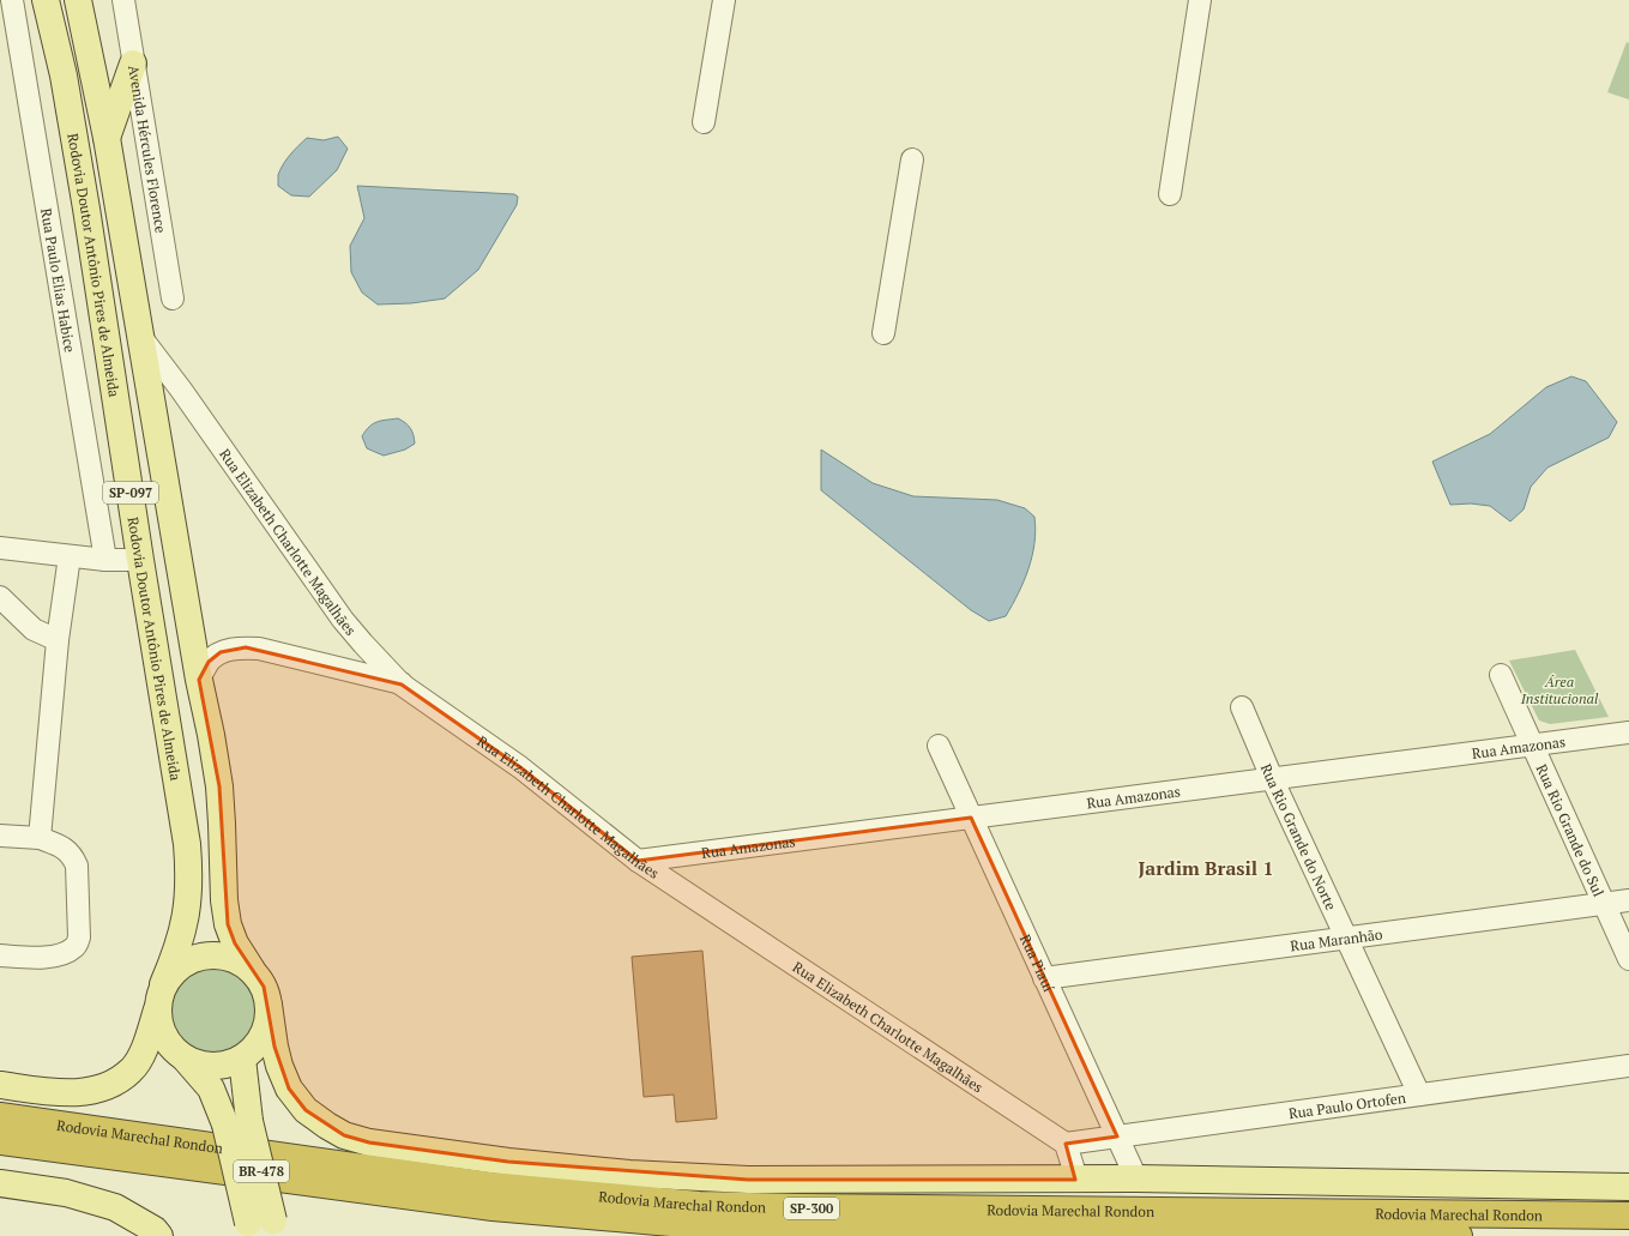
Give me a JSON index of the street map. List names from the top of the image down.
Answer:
{
  "streets": {
    "highway": ["Rodovia Marechal Rondon", "SP-300"],
    "main road": ["Rodovia Doutor Antônio Pires de Almeida", "SP-097", "BR-478"],
    "street": [
      "Avenida Hércules Florence",
      "Rua Paulo Elias Habice",
      "Rua Elizabeth Charlotte Magalhães",
      "Rua Amazonas",
      "Rua Rio Grande do Sul",
      "Rua Rio Grande do Norte",
      "Rua Maranhão",
      "Rua Piauí",
      "Rua Paulo Ortofen"
    ]
  },
  "crossings": [
    ["Rodovia Doutor Antônio Pires de Almeida", "SP-097"],
    ["Rodovia Doutor Antônio Pires de Almeida", "BR-478"],
    ["SP-097", "Rua Elizabeth Charlotte Magalhães"],
    ["SP-097", "BR-478"],
    ["Rua Elizabeth Charlotte Magalhães", "Rua Amazonas"],
    ["Rua Elizabeth Charlotte Magalhães", "Rua Paulo Ortofen"],
    ["Rua Amazonas", "Rua Rio Grande do Sul"],
    ["Rua Amazonas", "Rua Rio Grande do Norte"],
    ["Rua Amazonas", "Rua Piauí"],
    ["Rua Rio Grande do Sul", "Rua Maranhão"],
    ["Rua Rio Grande do Norte", "Rua Maranhão"],
    ["Rua Rio Grande do Norte", "Rua Paulo Ortofen"],
    ["Rua Maranhão", "Rua Piauí"],
    ["Rua Piauí", "Rua Paulo Ortofen"]
  ],
  "districts": ["Jardim Brasil 1"],
  "parks": ["Área Institucional"]
}
